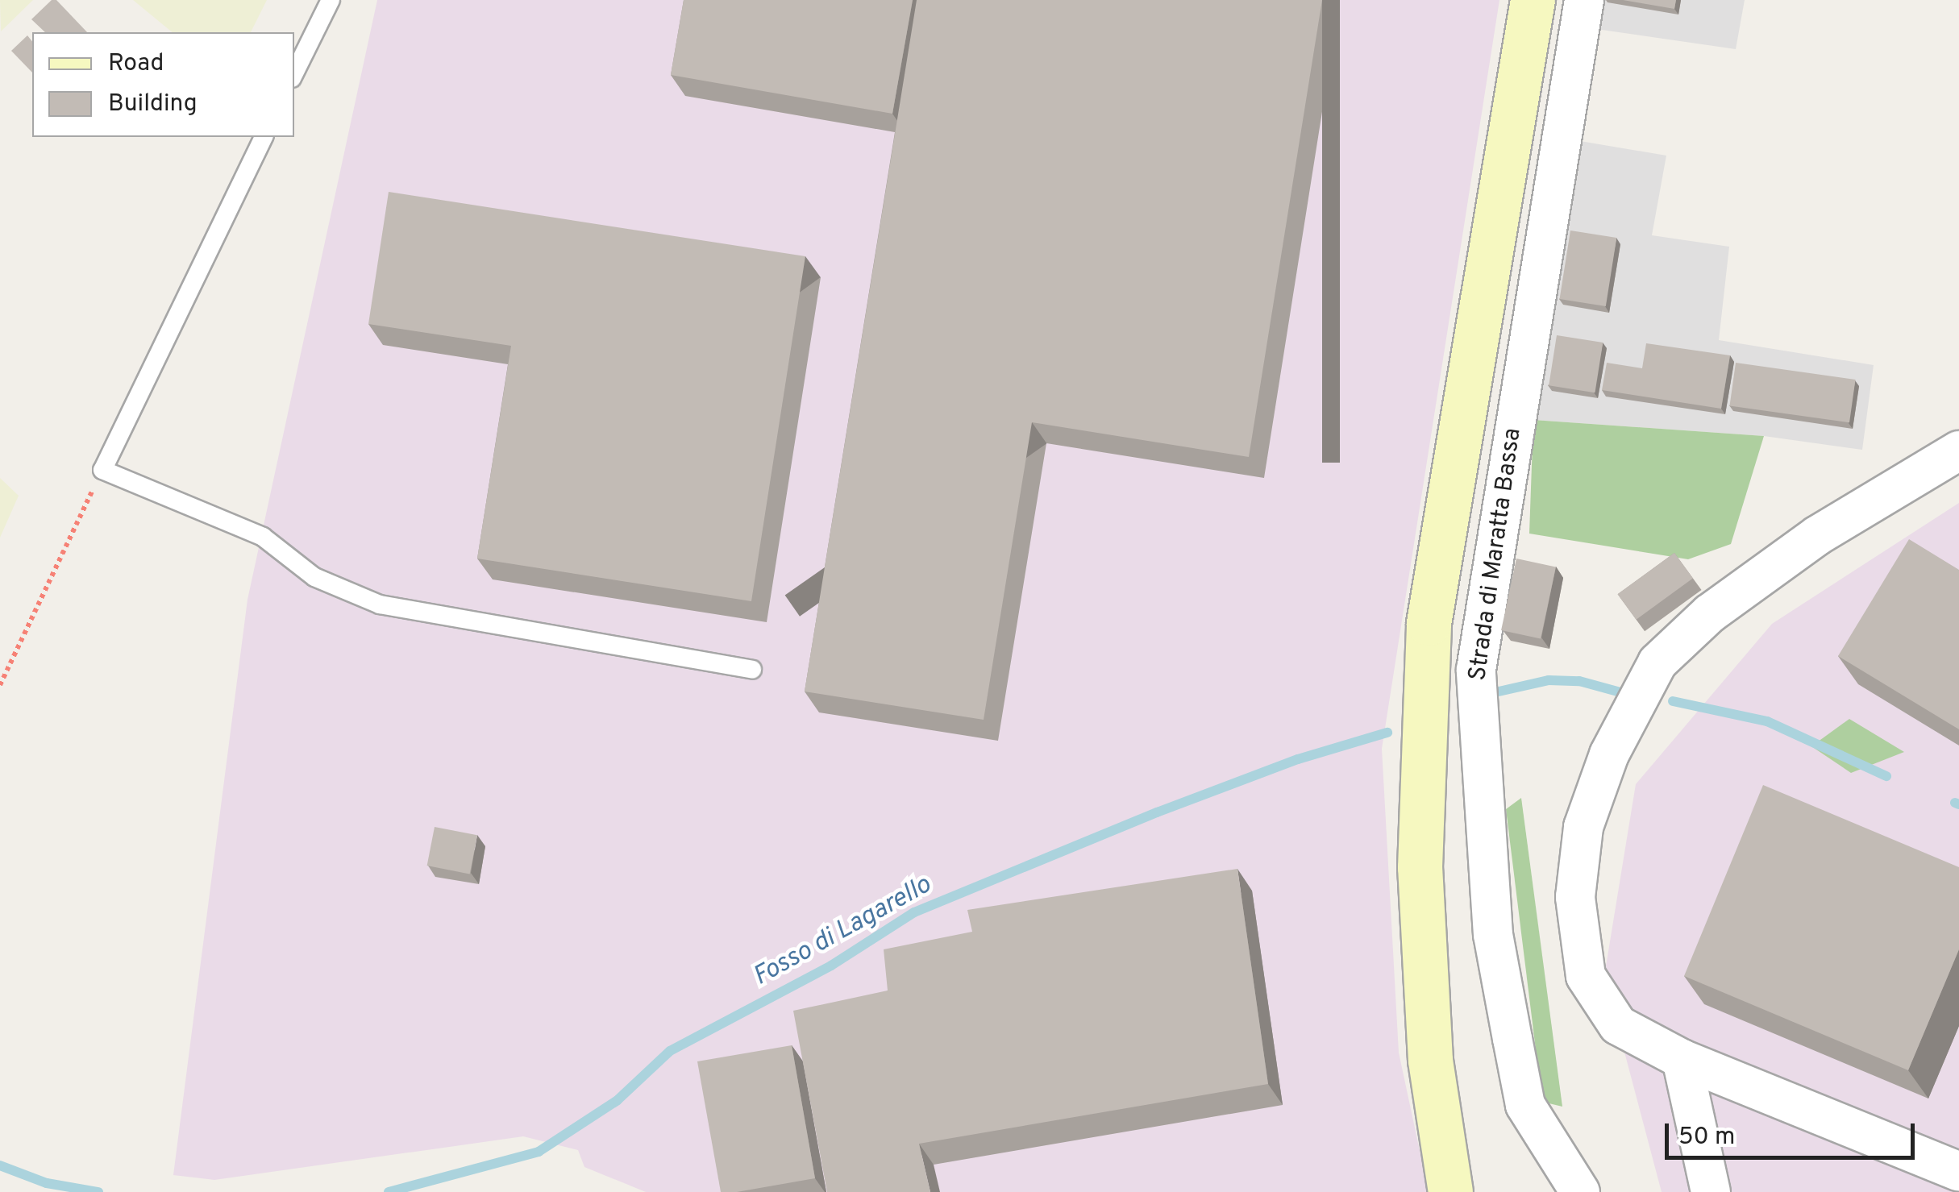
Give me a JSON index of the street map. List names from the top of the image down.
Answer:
{
  "streets": {
    "street": ["Strada di Maratta Bassa"]
  },
  "water": ["Fosso di Lagarello"],
  "legend": ["Road", "Building"],
  "scale_bar": "50 m"
}
